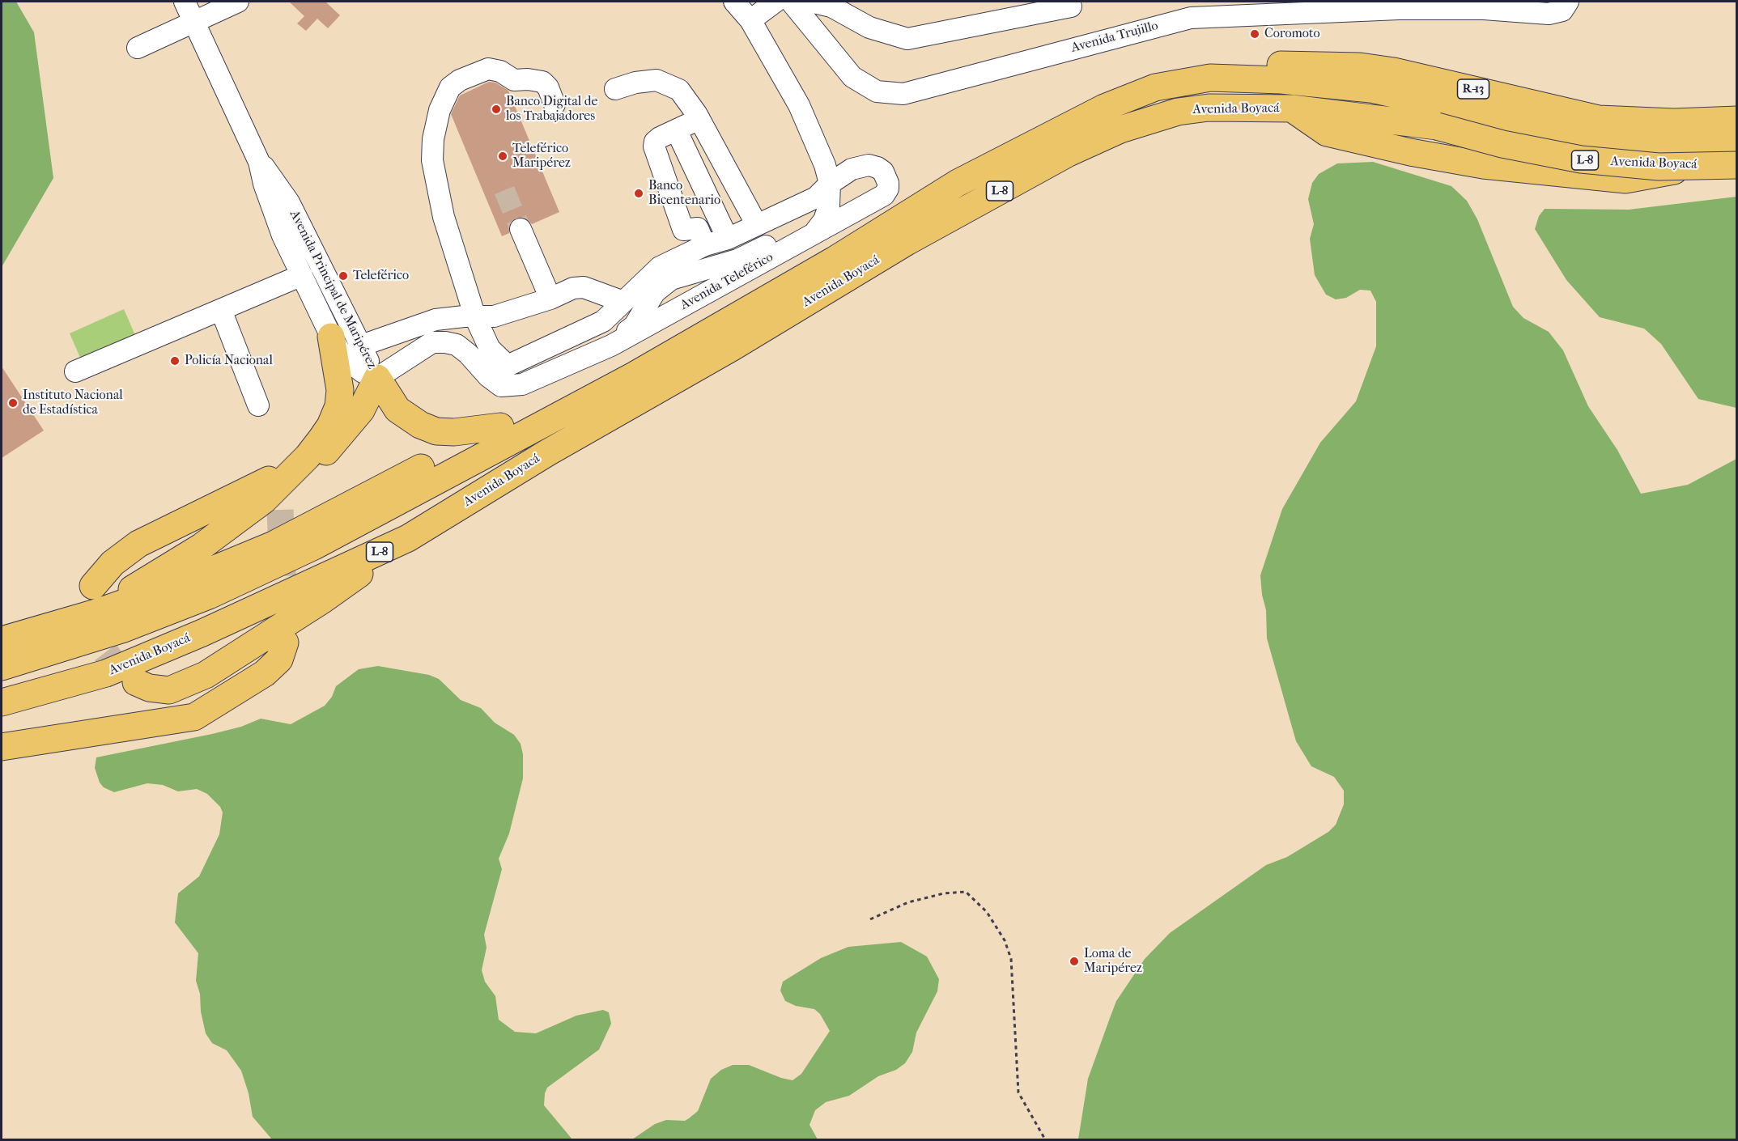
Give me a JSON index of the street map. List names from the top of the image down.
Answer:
{
  "streets": {
    "highway": ["R-13", "Avenida Boyacá", "L-8"],
    "street": ["Avenida Trujillo", "Avenida Teleférico", "Avenida Principal de Maripérez"]
  },
  "crossings": [
    ["R-13", "Avenida Boyacá"],
    ["Avenida Teleférico", "Avenida Principal de Maripérez"]
  ],
  "places": [
    "Coromoto",
    "Banco Digital de los Trabajadores",
    "Teleférico Maripérez",
    "Banco Bicentenario",
    "Teleférico",
    "Policía Nacional",
    "Instituto Nacional de Estadística",
    "Loma de Maripérez"
  ]
}
